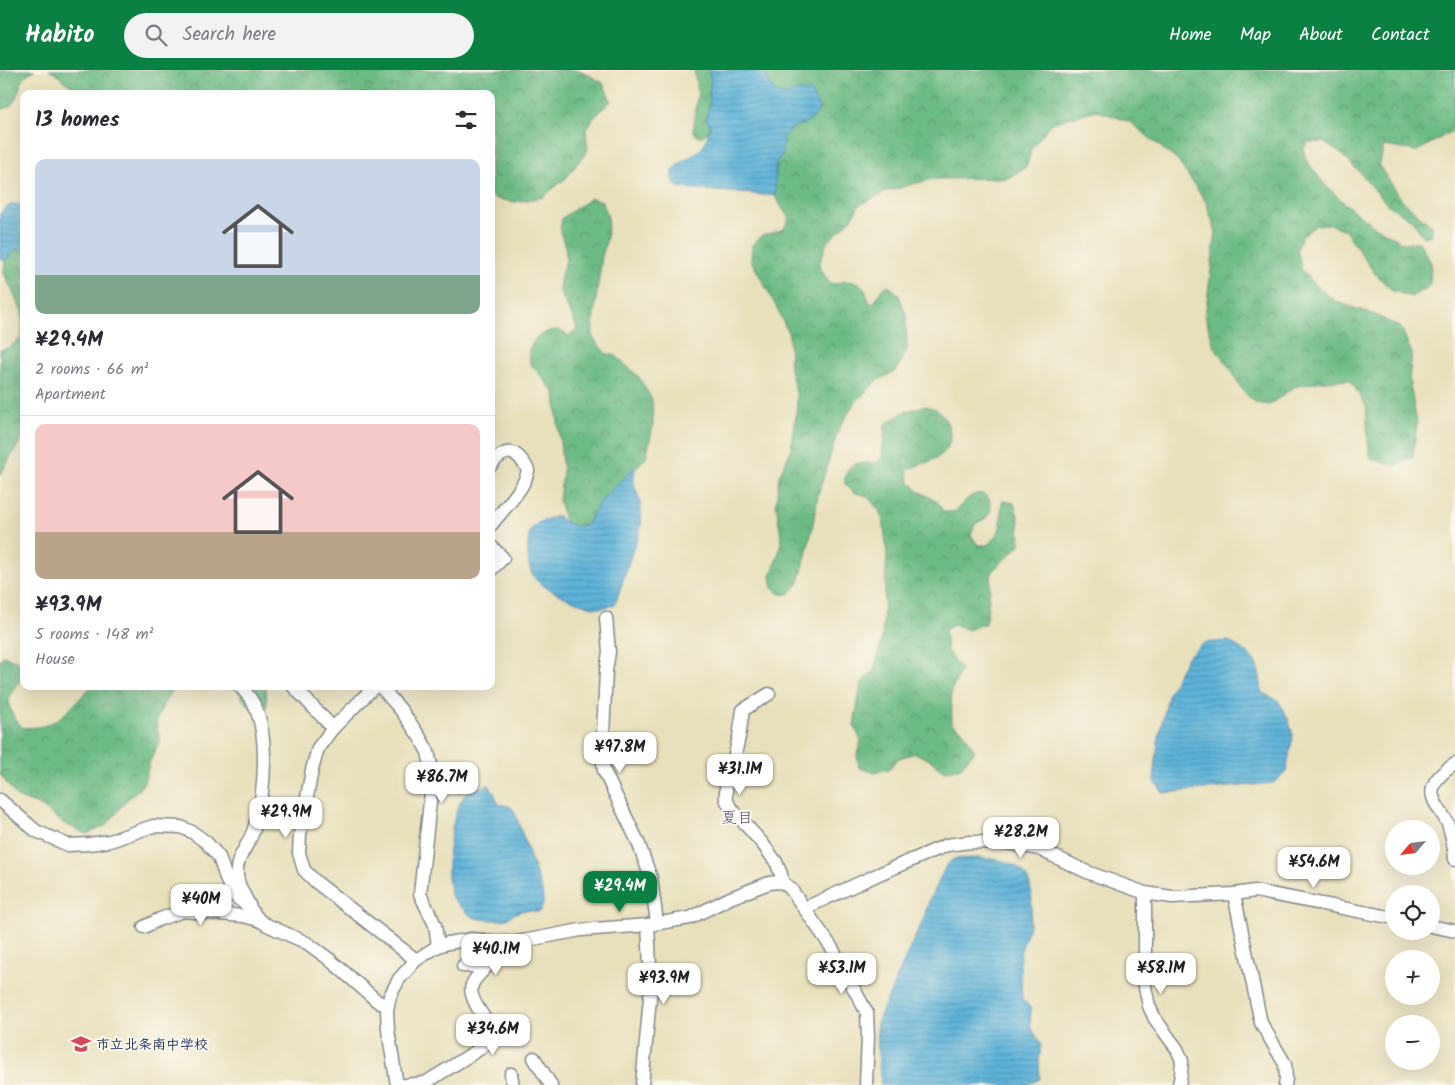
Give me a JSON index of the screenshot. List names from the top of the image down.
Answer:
{
  "districts": ["夏目"],
  "places": {
    "school or university": ["市立北条南中学校"]
  },
  "north": "bottom left",
  "page": {
    "header": "Habito",
    "search": "Search here",
    "nav": [
      "Home",
      "Map",
      "About",
      "Contact"
    ],
    "heading": "13 homes",
    "list": [
      {
        "name": "¥29.4M",
        "note": "2 rooms · 66 m² · Apartment"
      },
      {
        "name": "¥93.9M",
        "note": "5 rooms · 148 m² · House"
      }
    ],
    "price": [
      "¥97.8M",
      "¥31.1M",
      "¥86.7M",
      "¥29.9M",
      "¥28.2M",
      "¥54.6M",
      "¥29.4M",
      "¥40M",
      "¥40.1M",
      "¥53.1M",
      "¥58.1M",
      "¥93.9M",
      "¥34.6M"
    ],
    "map_buttons": ["+", "−"]
  }
}
